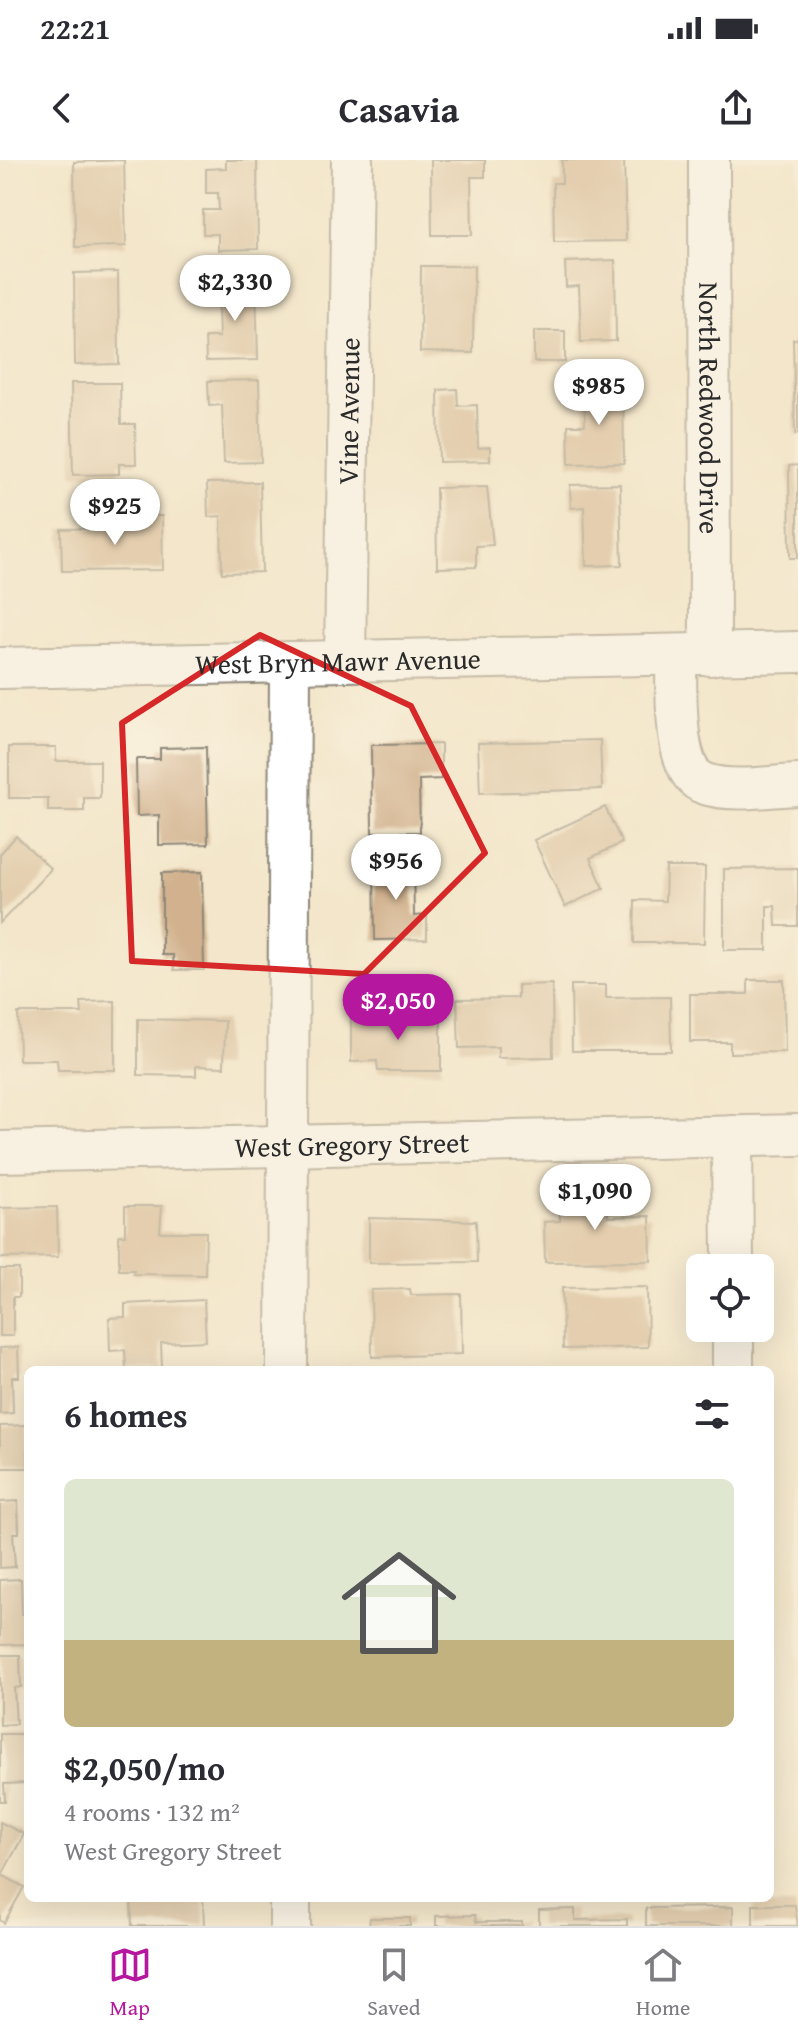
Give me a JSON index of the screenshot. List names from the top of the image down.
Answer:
{
  "streets": {
    "street": [
      "North Redwood Drive",
      "Vine Avenue",
      "West Bryn Mawr Avenue",
      "West Gregory Street"
    ]
  },
  "crossings": [
    ["North Redwood Drive", "West Bryn Mawr Avenue"],
    ["Vine Avenue", "West Bryn Mawr Avenue"]
  ],
  "page": {
    "status": "22:21",
    "header": "Casavia",
    "price": [
      "$2,330",
      "$985",
      "$925",
      "$956",
      "$2,050",
      "$1,090"
    ],
    "heading": "6 homes",
    "list": [
      {
        "name": "$2,050/mo",
        "note": "4 rooms · 132 m² · West Gregory Street"
      }
    ],
    "tabs": ["Map", "Saved", "Home"]
  }
}
